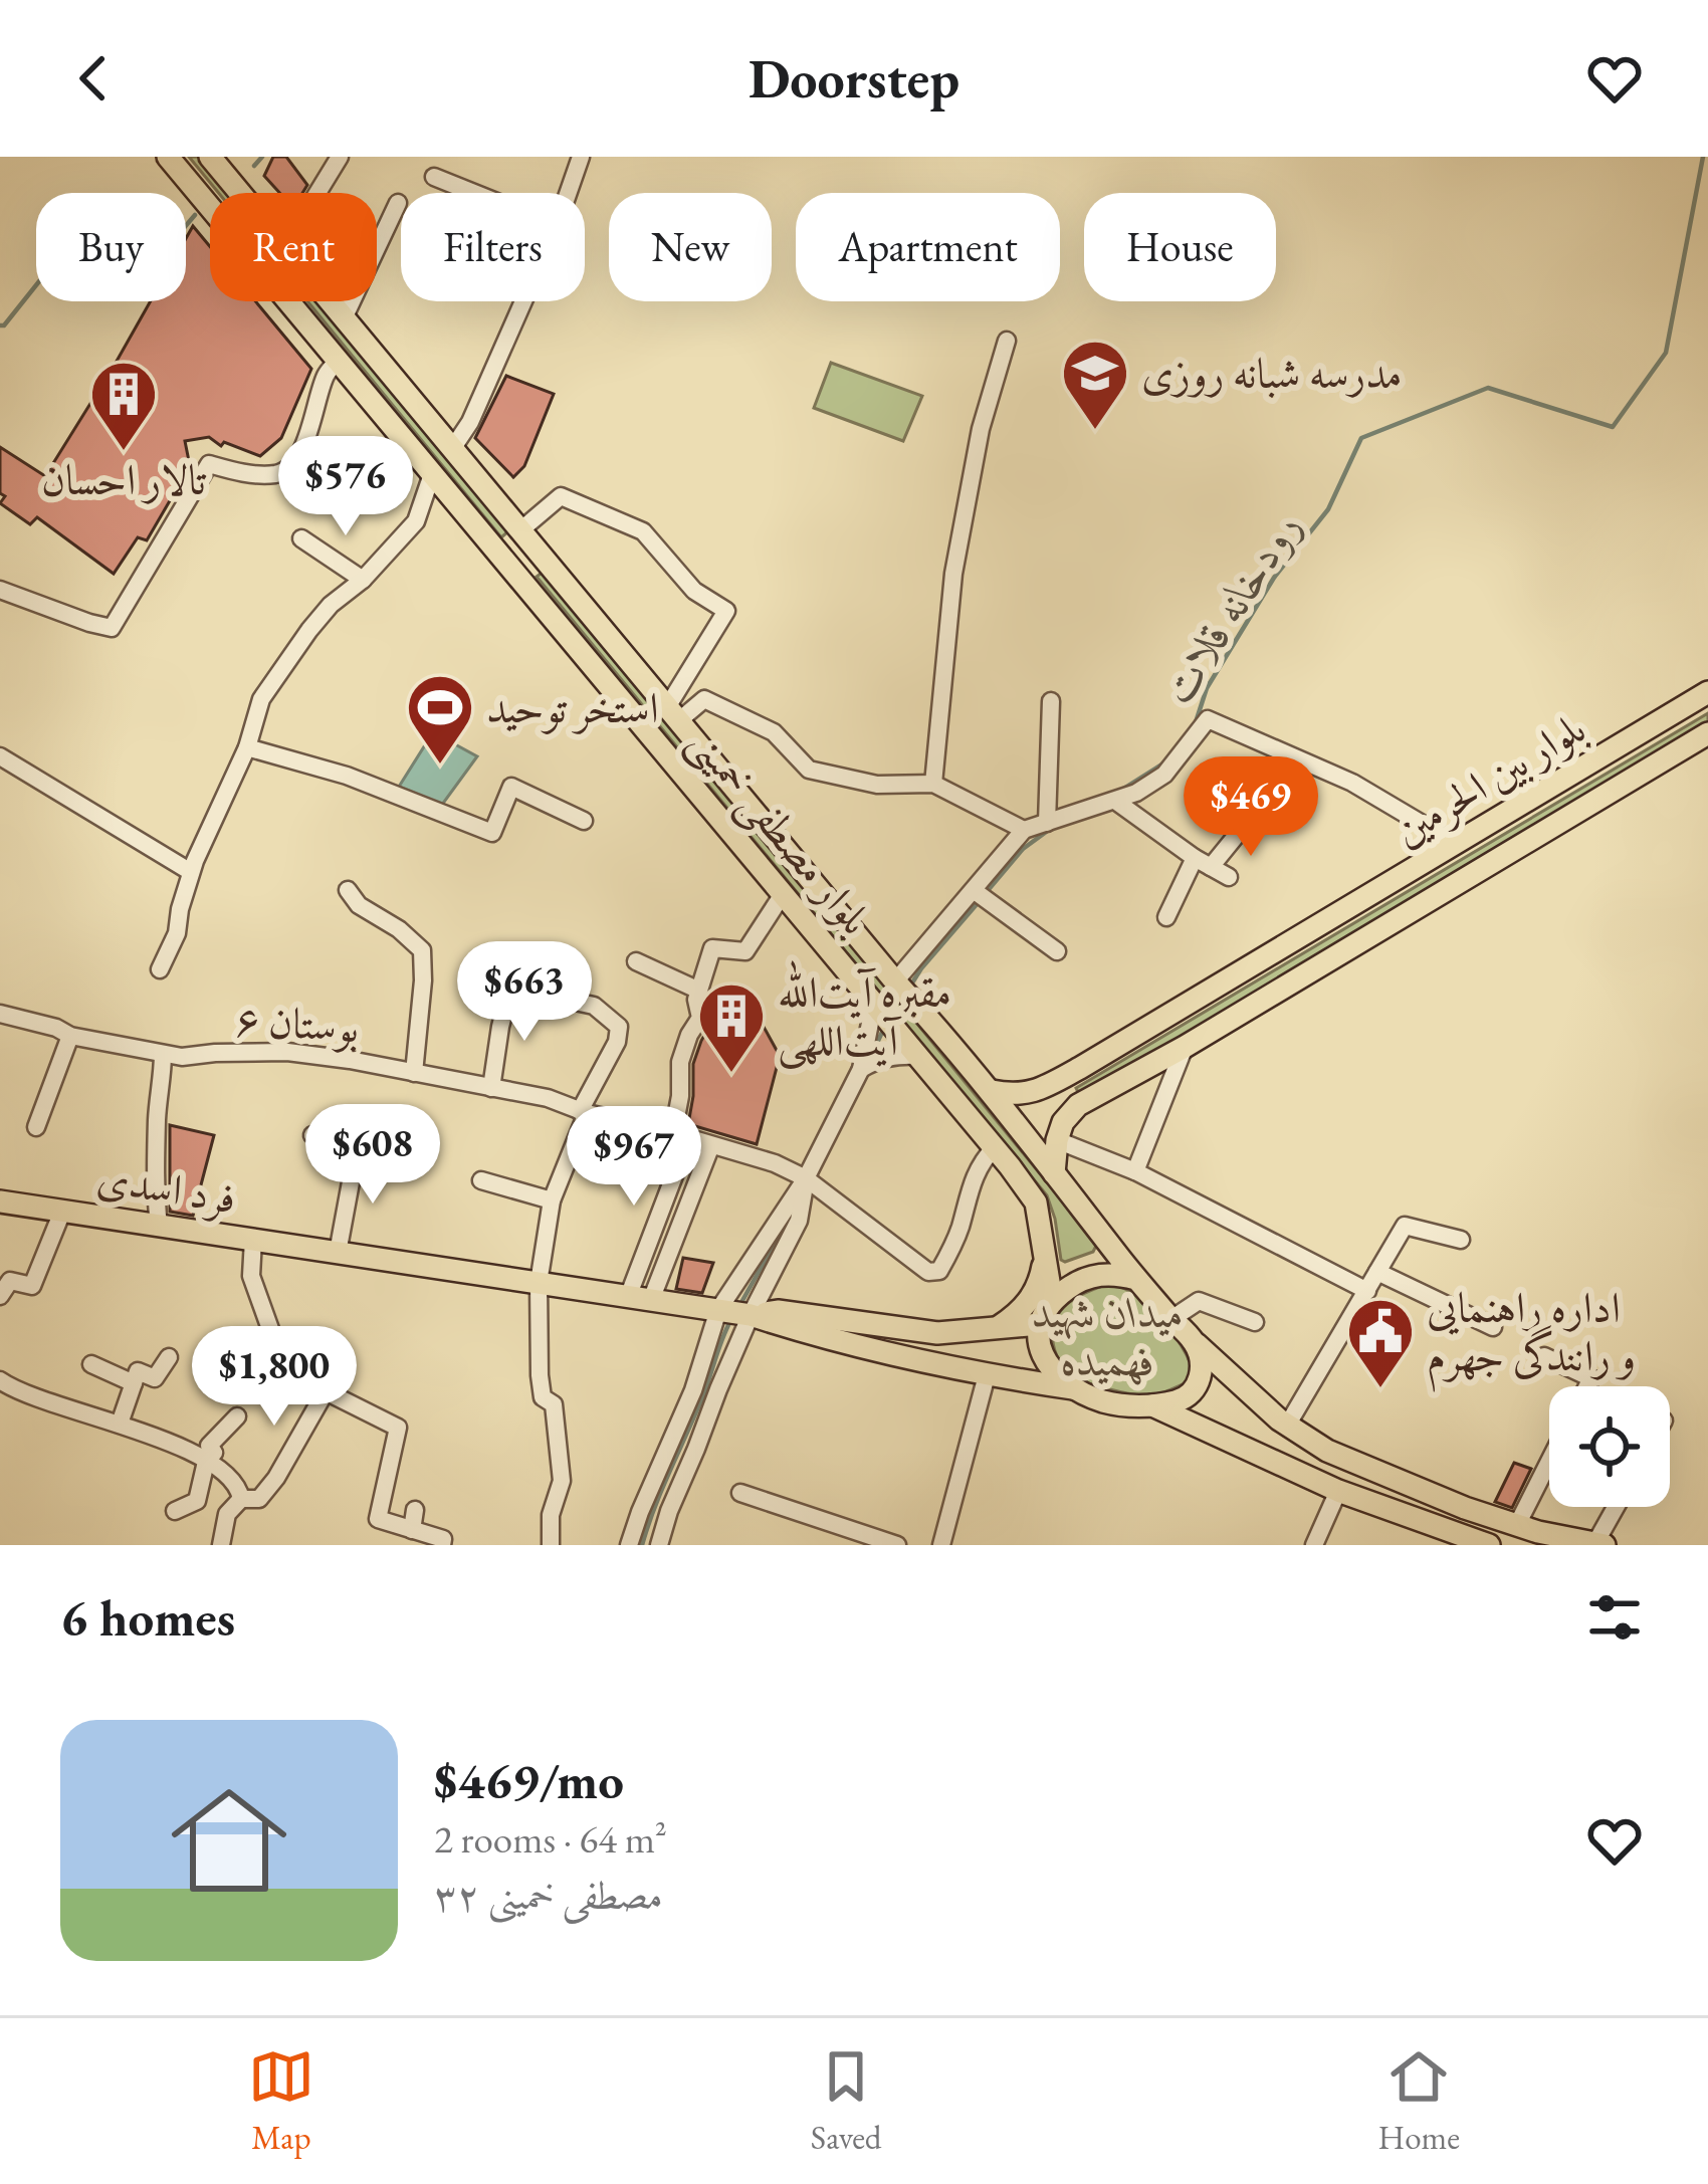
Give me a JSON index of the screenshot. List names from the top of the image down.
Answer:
{
  "streets": {
    "main road": ["بلوار بین الحرمین", "بلوار مصطفی خمینی", "فرد اسدی"],
    "street": ["بوستان ۶"]
  },
  "crossings": [
    ["بلوار بین الحرمین", "بلوار مصطفی خمینی"],
    ["بلوار مصطفی خمینی", "بوستان ۶"],
    ["بلوار مصطفی خمینی", "فرد اسدی"]
  ],
  "water": ["رودخانه قلات"],
  "parks": ["میدان شهید فهمیده"],
  "places": {
    "school or university": ["مدرسه شبانه روزی"],
    "building": ["تالار احسان", "مقبره آیت‌الله آیت‌اللهی"],
    "sports": ["استخر توحید"],
    "public building": ["اداره راهنمایی و رانندگی جهرم"]
  },
  "page": {
    "header": "Doorstep",
    "chip": [
      "Buy",
      "Rent",
      "Filters",
      "New",
      "Apartment",
      "House"
    ],
    "price": [
      "$576",
      "$469",
      "$663",
      "$608",
      "$967",
      "$1,800"
    ],
    "heading": "6 homes",
    "list": [
      {
        "name": "$469/mo",
        "note": "2 rooms · 64 m² · مصطفی خمینی ۳۲"
      }
    ],
    "tabs": ["Map", "Saved", "Home"]
  }
}
